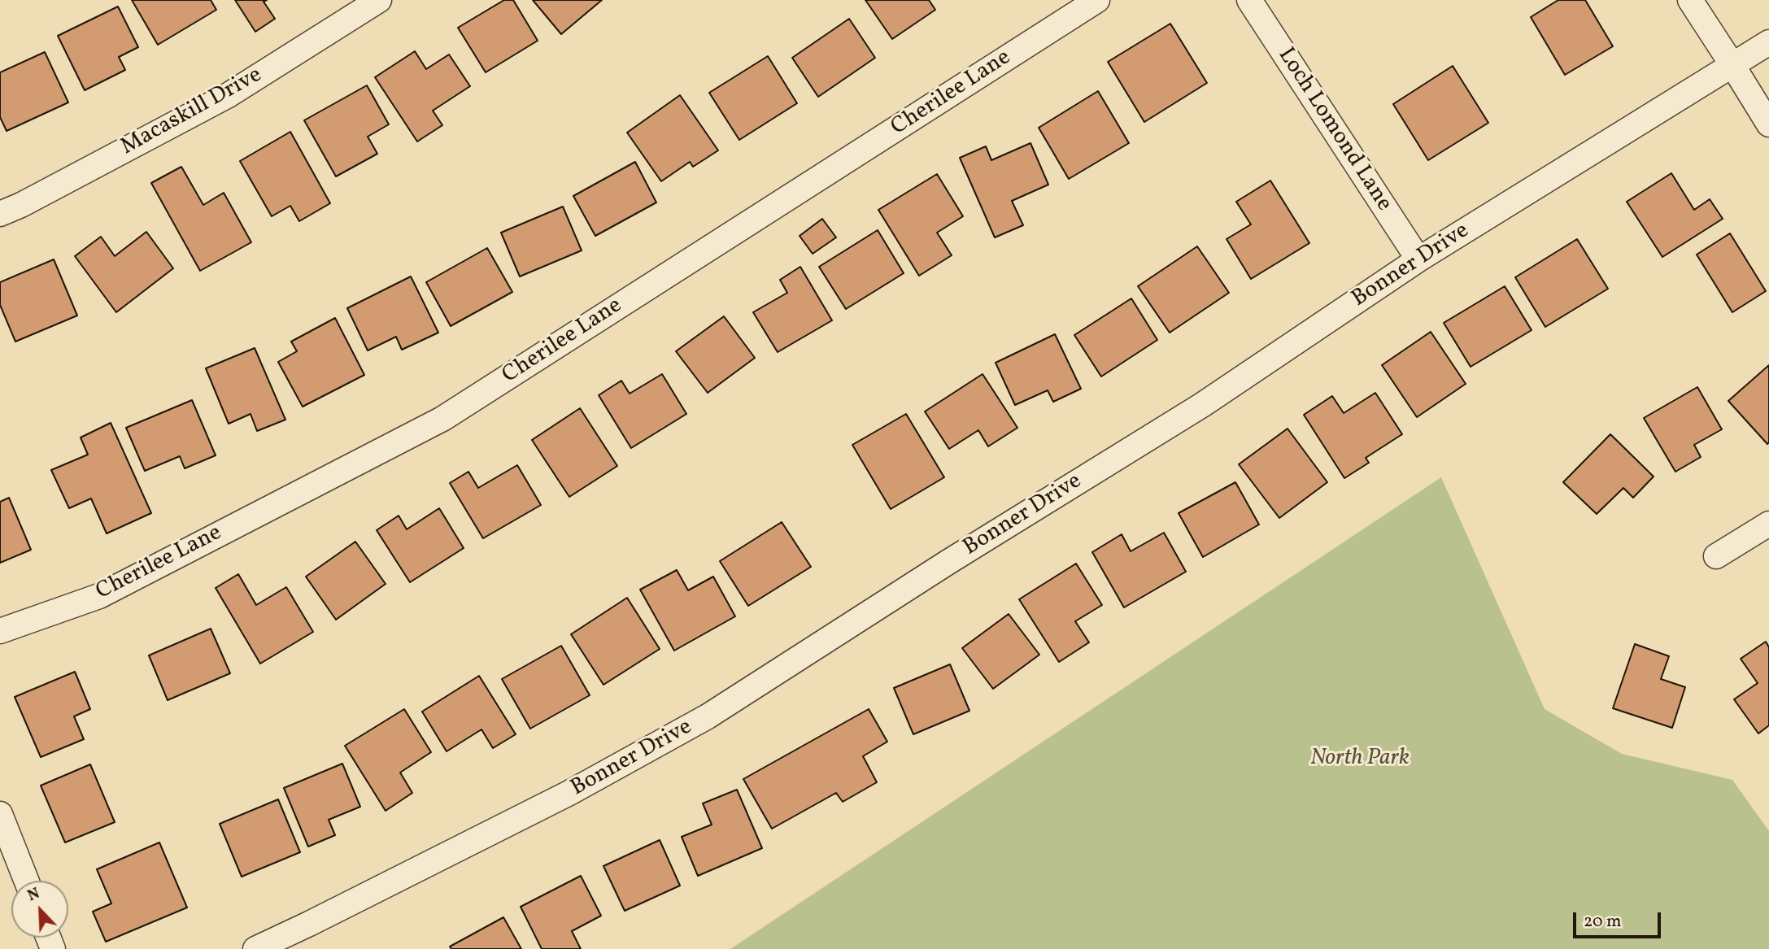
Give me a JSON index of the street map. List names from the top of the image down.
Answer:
{
  "streets": {
    "street": [
      "Cherilee Lane",
      "Macaskill Drive",
      "Loch Lomond Lane",
      "Bonner Drive"
    ]
  },
  "crossings": [
    ["Loch Lomond Lane", "Bonner Drive"]
  ],
  "parks": ["North Park"],
  "scale_bar": "20 m",
  "north": "top left"
}
